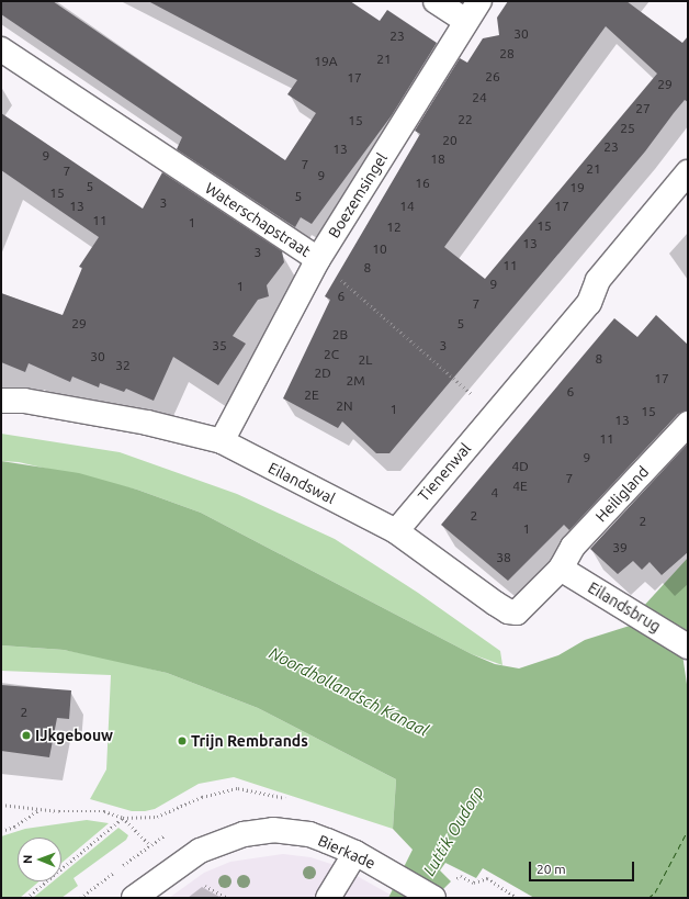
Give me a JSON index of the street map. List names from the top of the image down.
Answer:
{
  "streets": {
    "street": [
      "Boezemsingel",
      "Waterschapstraat",
      "Tienenwal",
      "Eilandswal",
      "Heiligland",
      "Eilandsbrug",
      "Bierkade"
    ]
  },
  "crossings": [
    ["Boezemsingel", "Waterschapstraat"],
    ["Boezemsingel", "Eilandswal"],
    ["Waterschapstraat", "Tienenwal"],
    ["Tienenwal", "Eilandswal"],
    ["Eilandswal", "Heiligland"],
    ["Eilandswal", "Eilandsbrug"],
    ["Heiligland", "Eilandsbrug"]
  ],
  "water": ["Noordhollandsch Kanaal", "Luttik Oudorp"],
  "places": ["IJkgebouw", "Trijn Rembrands"],
  "house_numbers": [
    "30",
    "23",
    "28",
    "21",
    "19A",
    "26",
    "17",
    "29",
    "24",
    "27",
    "22",
    "15",
    "25",
    "20",
    "23",
    "13",
    "9",
    "18",
    "7",
    "21",
    "7",
    "9",
    "16",
    "5",
    "19",
    "15",
    "5",
    "3",
    "13",
    "14",
    "17",
    "11",
    "1",
    "15",
    "12",
    "13",
    "10",
    "3",
    "11",
    "8",
    "9",
    "1",
    "6",
    "7",
    "29",
    "5",
    "2B",
    "35",
    "3",
    "2C",
    "30",
    "8",
    "2L",
    "32",
    "2D",
    "17",
    "2M",
    "6",
    "2E",
    "2N",
    "1",
    "15",
    "13",
    "11",
    "9",
    "4D",
    "7",
    "4E",
    "4",
    "2",
    "2",
    "1",
    "39",
    "38",
    "2"
  ],
  "scale_bar": "20 m",
  "north": "left"
}
